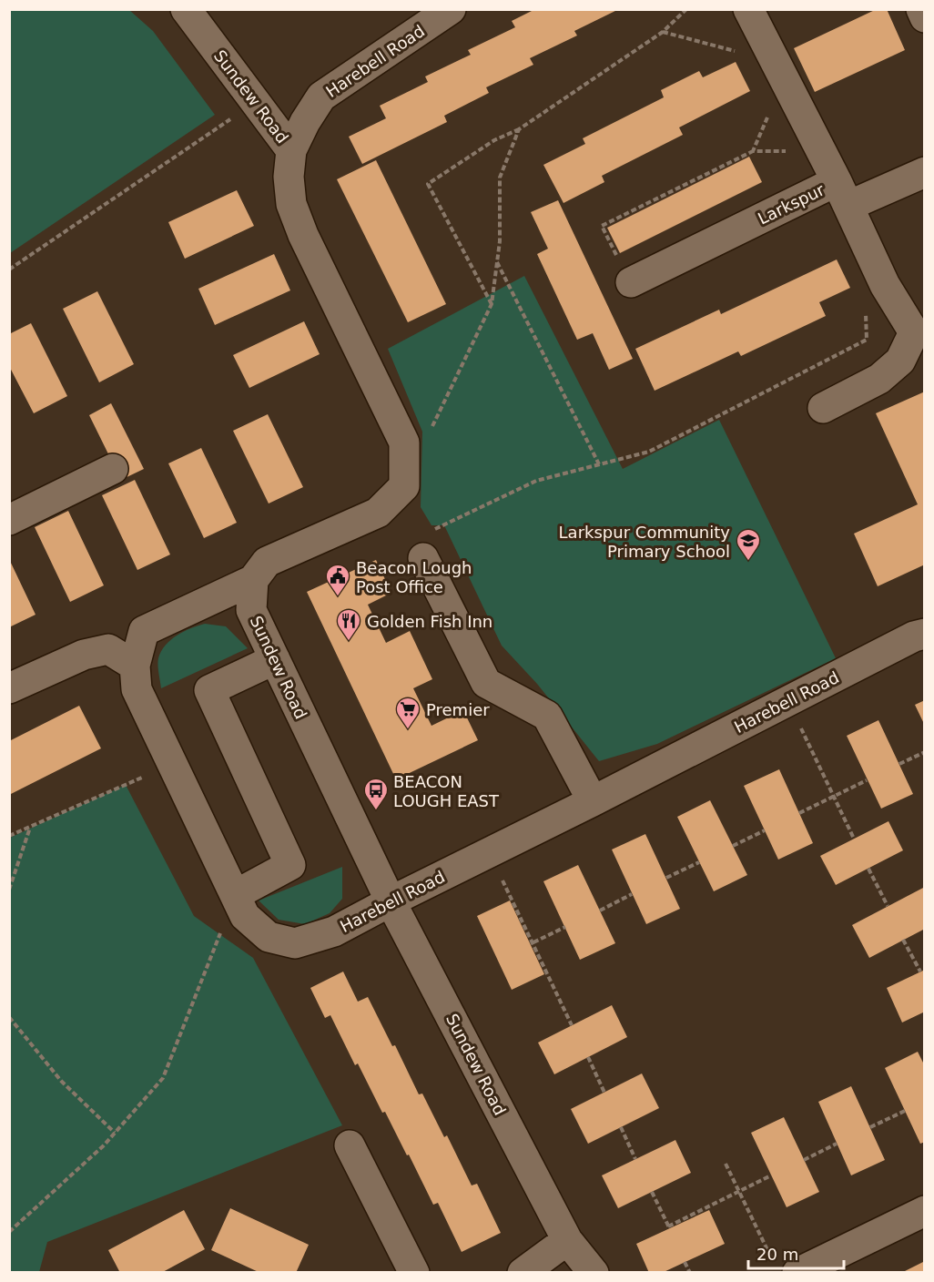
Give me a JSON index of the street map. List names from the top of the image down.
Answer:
{
  "streets": {
    "street": ["Harebell Road", "Sundew Road", "Larkspur"]
  },
  "crossings": [
    ["Harebell Road", "Sundew Road"]
  ],
  "places": {
    "school or university": ["Larkspur Community Primary School"],
    "public building": ["Beacon Lough Post Office"],
    "restaurant": ["Golden Fish Inn"],
    "supermarket": ["Premier"],
    "bus stop": ["BEACON LOUGH EAST"]
  },
  "scale_bar": "20 m"
}
